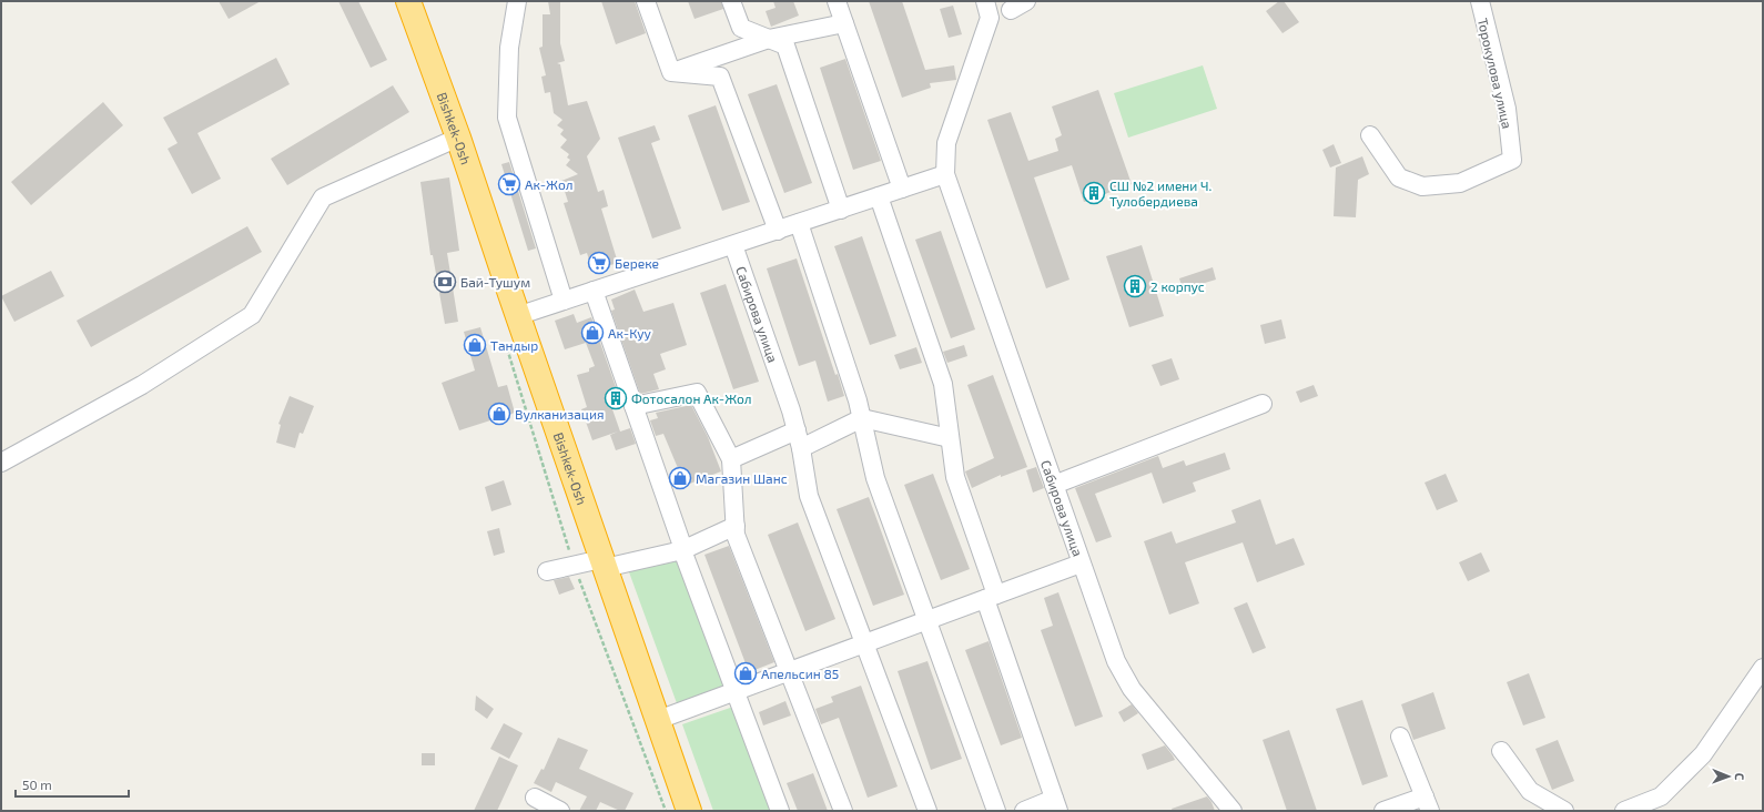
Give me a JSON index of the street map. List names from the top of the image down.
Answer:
{
  "streets": {
    "highway": ["Bishkek-Osh"],
    "street": ["Торокулова улица", "Сабирова улица"]
  },
  "places": {
    "supermarket": ["Ак-Жол", "Береке"],
    "building": ["СШ №2 имени Ч. Тулобердиева", "2 корпус", "Фотосалон Ак-Жол"],
    "bank": ["Бай-Тушум"],
    "shop": [
      "Ак-Куу",
      "Тандыр",
      "Вулканизация",
      "Магазин Шанс",
      "Апельсин 85"
    ]
  },
  "scale_bar": "50 m",
  "north": "right"
}
